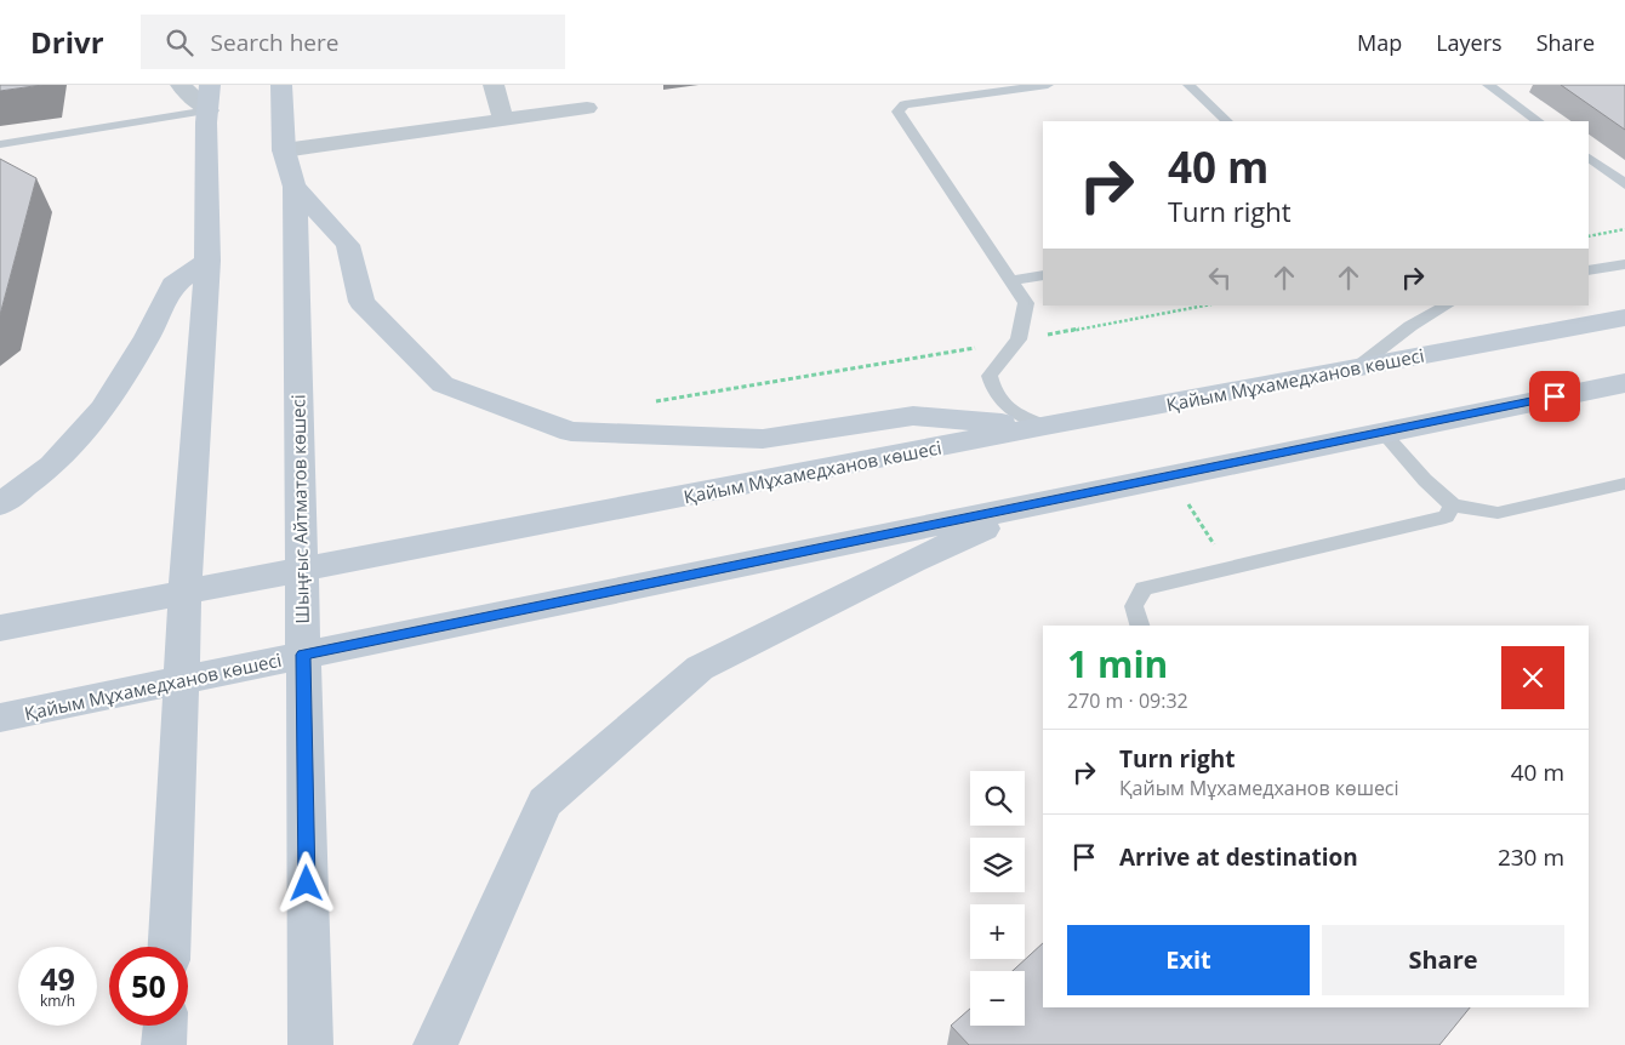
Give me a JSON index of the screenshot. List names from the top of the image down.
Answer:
{
  "streets": {
    "main road": ["Қайым Мұхамедханов көшесі", "Шыңғыс Айтматов көшесі"]
  },
  "crossings": [
    ["Қайым Мұхамедханов көшесі", "Шыңғыс Айтматов көшесі"]
  ],
  "page": {
    "header": "Drivr",
    "search": "Search here",
    "nav": ["Map", "Layers", "Share"],
    "turn": ["40 m", "Turn right"],
    "heading": ["1 min", "270 m · 09:32"],
    "list": [
      {
        "name": "Turn right",
        "note": "Қайым Мұхамедханов көшесі",
        "value": "40 m"
      },
      {
        "name": "Arrive at destination",
        "value": "230 m"
      }
    ],
    "map_buttons": ["+", "−"],
    "buttons": ["Exit", "Share"],
    "speed": "49 km/h",
    "limit": "50"
  }
}
